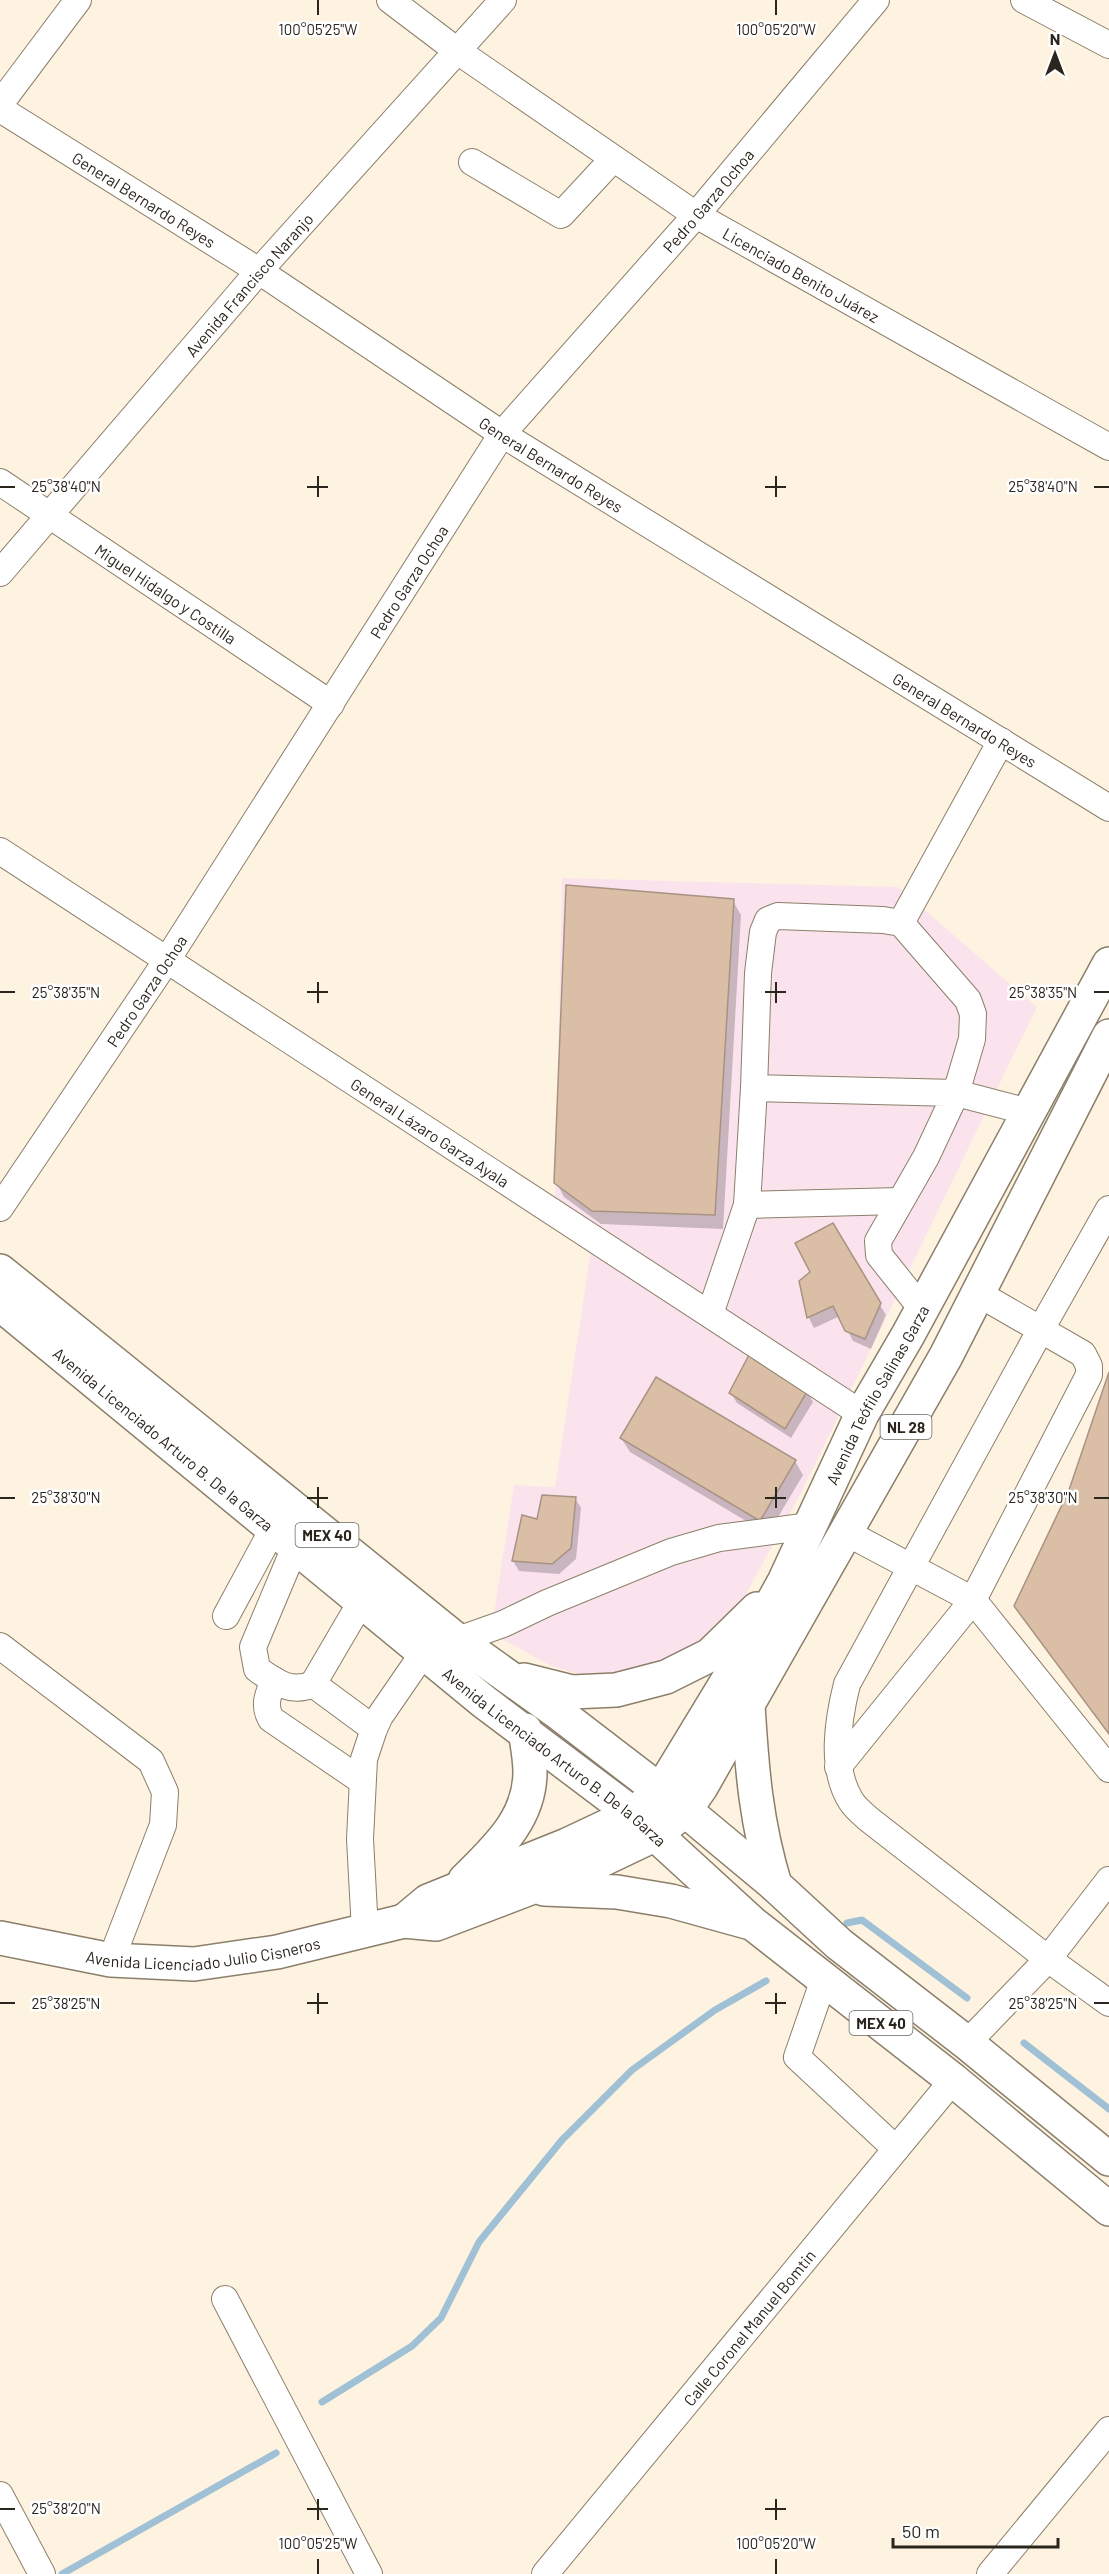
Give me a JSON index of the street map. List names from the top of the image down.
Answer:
{
  "streets": {
    "main road": [
      "Avenida Teófilo Salinas Garza",
      "NL 28",
      "Avenida Licenciado Arturo B. De la Garza",
      "MEX 40",
      "Avenida Licenciado Julio Cisneros"
    ],
    "street": [
      "General Bernardo Reyes",
      "Pedro Garza Ochoa",
      "Licenciado Benito Juárez",
      "Avenida Francisco Naranjo",
      "Miguel Hidalgo y Costilla",
      "General Lázaro Garza Ayala",
      "Calle Coronel Manuel Bomtin"
    ]
  },
  "crossings": [
    ["General Bernardo Reyes", "Pedro Garza Ochoa"],
    ["General Bernardo Reyes", "Avenida Francisco Naranjo"],
    ["Pedro Garza Ochoa", "Licenciado Benito Juárez"],
    ["Pedro Garza Ochoa", "Miguel Hidalgo y Costilla"],
    ["Pedro Garza Ochoa", "General Lázaro Garza Ayala"],
    ["Licenciado Benito Juárez", "Avenida Francisco Naranjo"],
    ["Avenida Francisco Naranjo", "Miguel Hidalgo y Costilla"],
    ["General Lázaro Garza Ayala", "Avenida Teófilo Salinas Garza"],
    ["Avenida Teófilo Salinas Garza", "Avenida Licenciado Arturo B. De la Garza"],
    ["Avenida Teófilo Salinas Garza", "Avenida Licenciado Julio Cisneros"],
    ["Avenida Licenciado Arturo B. De la Garza", "Avenida Licenciado Julio Cisneros"],
    ["Avenida Licenciado Arturo B. De la Garza", "Calle Coronel Manuel Bomtin"]
  ],
  "scale_bar": "50 m",
  "north": "top",
  "coordinates": [
    "100°05'25\"W",
    "100°05'20\"W",
    "25°38'40\"N",
    "25°38'35\"N",
    "25°38'30\"N",
    "25°38'25\"N",
    "25°38'20\"N"
  ]
}
